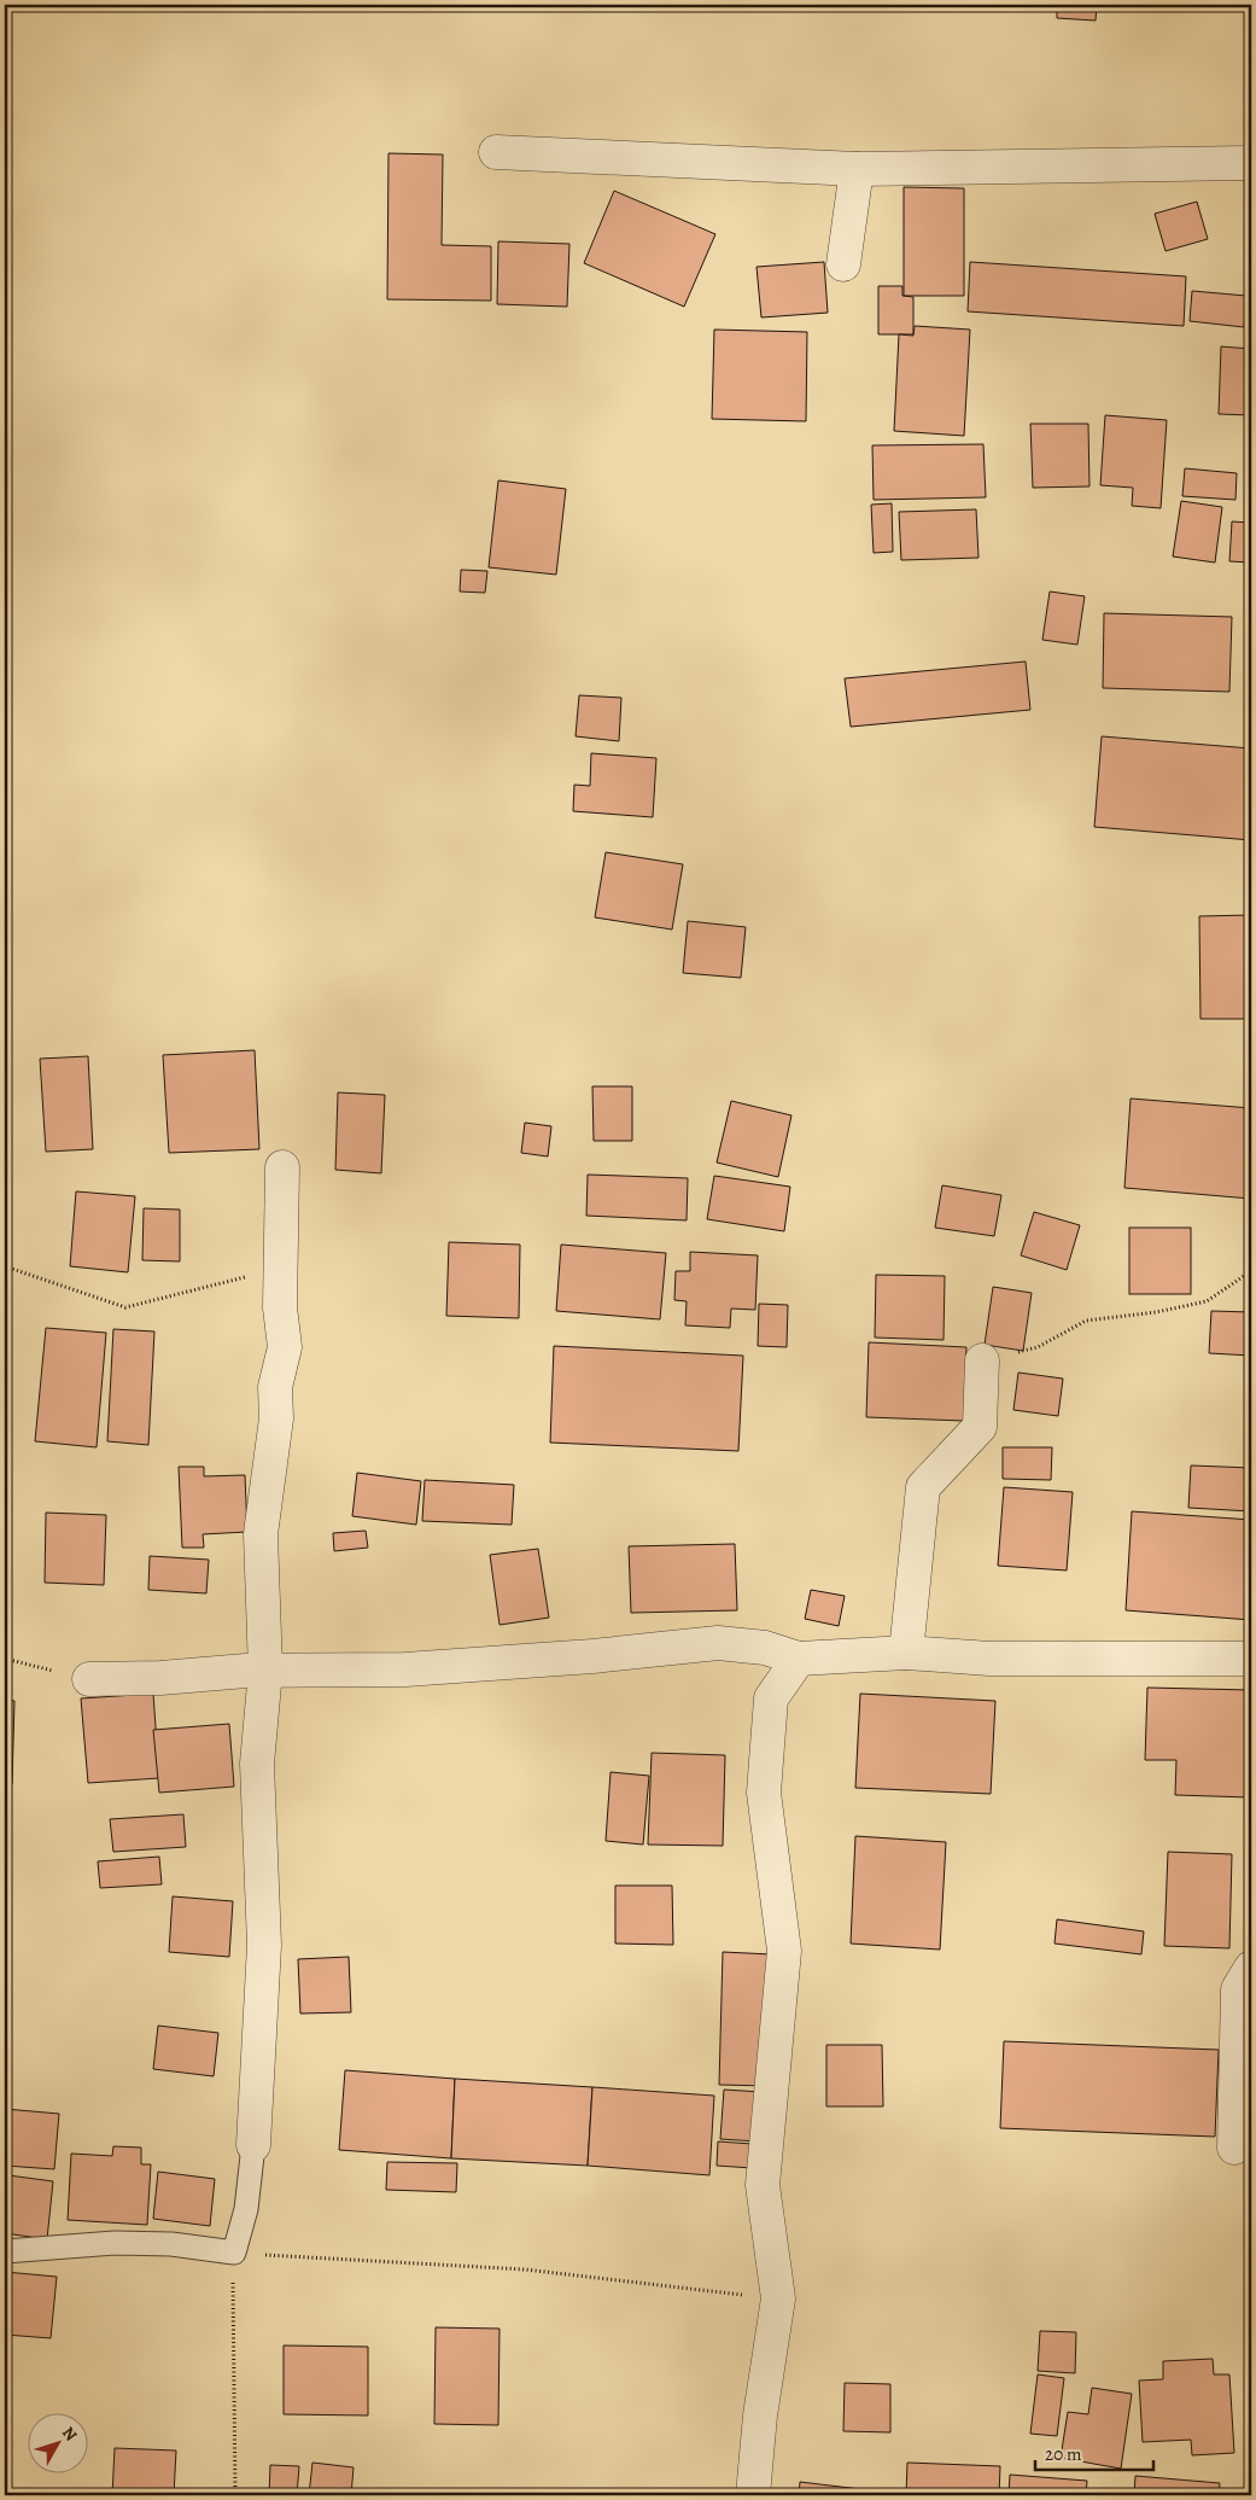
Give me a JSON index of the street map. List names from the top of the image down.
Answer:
{
  "scale_bar": "20 m",
  "north": "top right"
}
